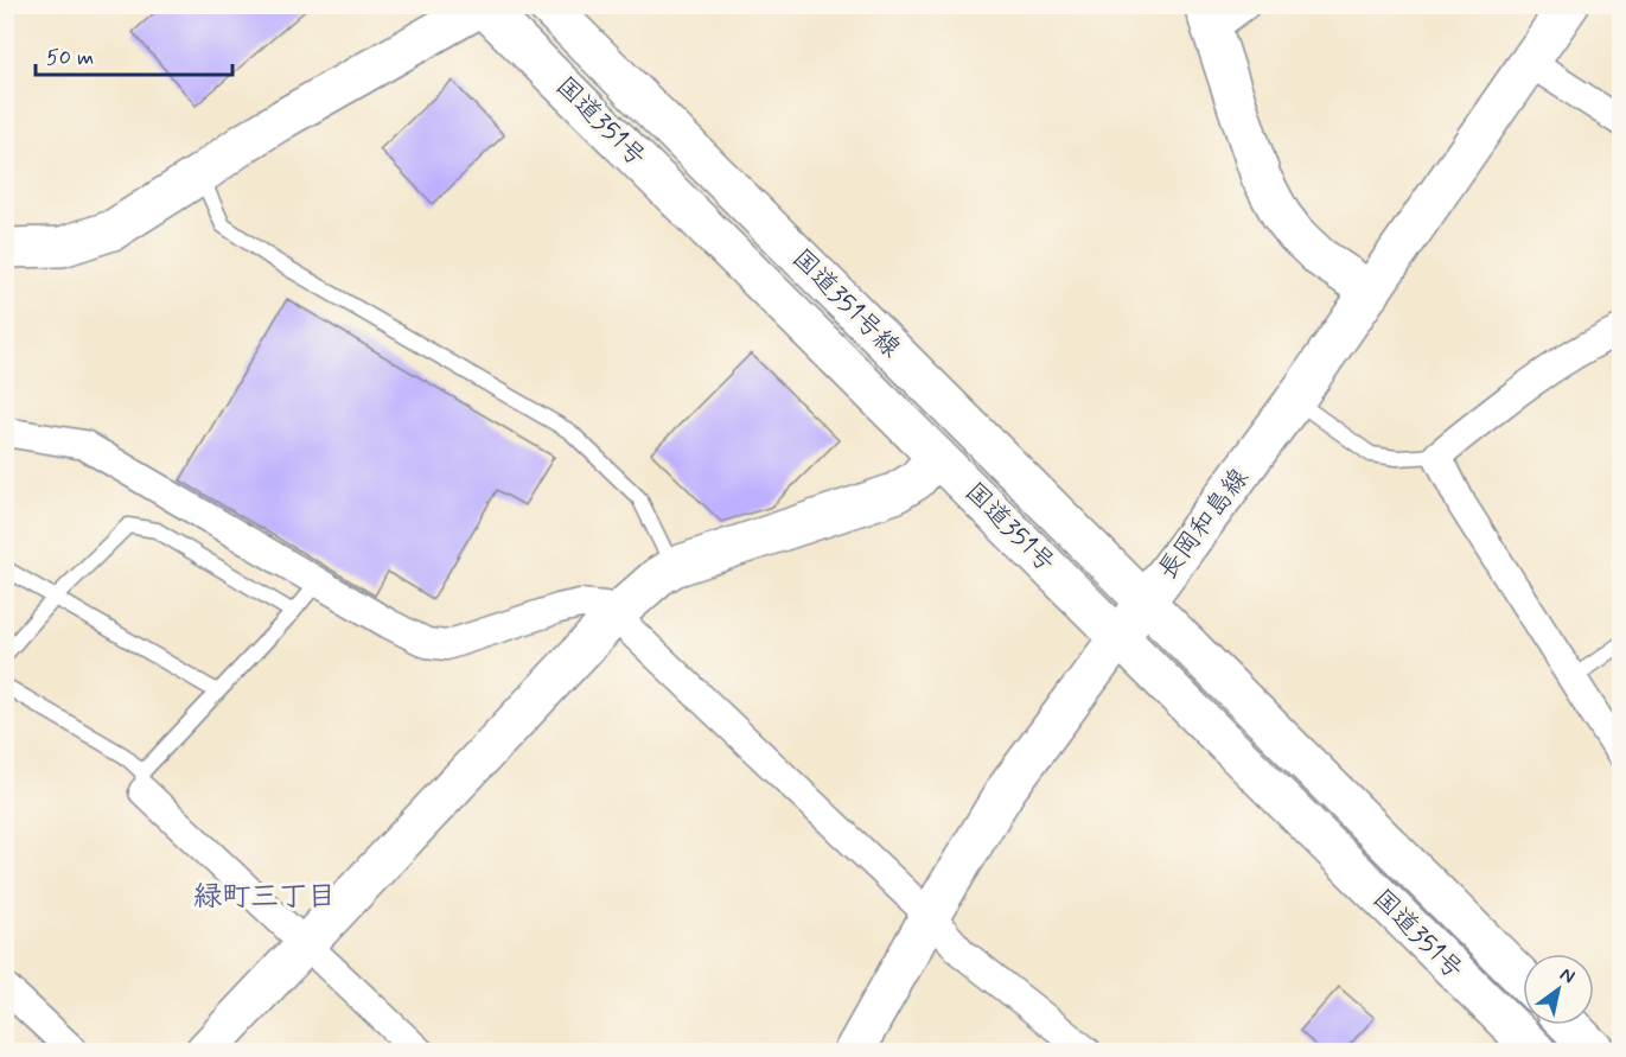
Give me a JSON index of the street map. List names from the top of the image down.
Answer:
{
  "streets": {
    "main road": ["国道351号", "国道351号線", "長岡和島線"]
  },
  "crossings": [
    ["国道351号", "国道351号線"],
    ["国道351号", "長岡和島線"],
    ["国道351号線", "長岡和島線"]
  ],
  "districts": ["緑町三丁目"],
  "scale_bar": "50 m",
  "north": "top right"
}
